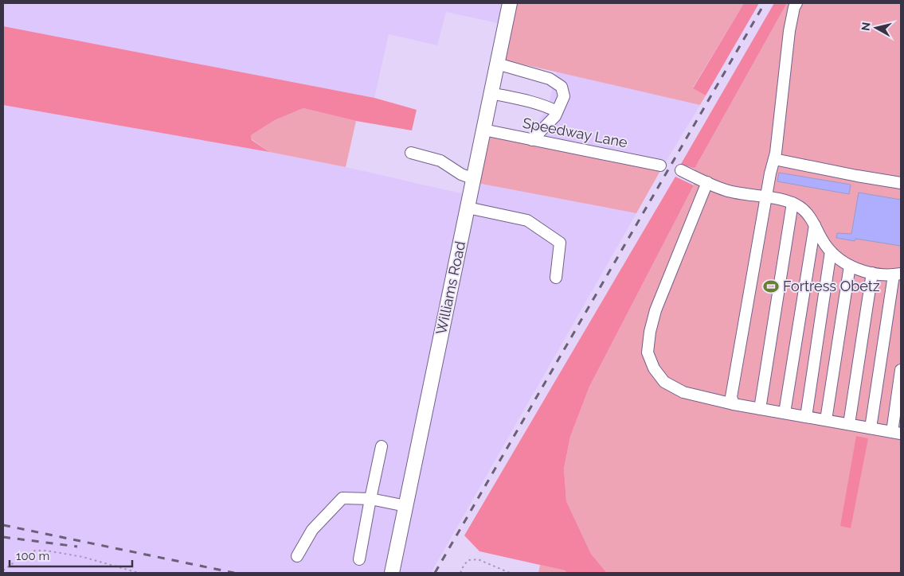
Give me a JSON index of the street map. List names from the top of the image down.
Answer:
{
  "streets": {
    "main road": ["Williams Road"],
    "lane": ["Speedway Lane"]
  },
  "crossings": [
    ["Speedway Lane", "Williams Road"]
  ],
  "places": {
    "sports": ["Fortress Obetz"]
  },
  "scale_bar": "100 m",
  "north": "left"
}
